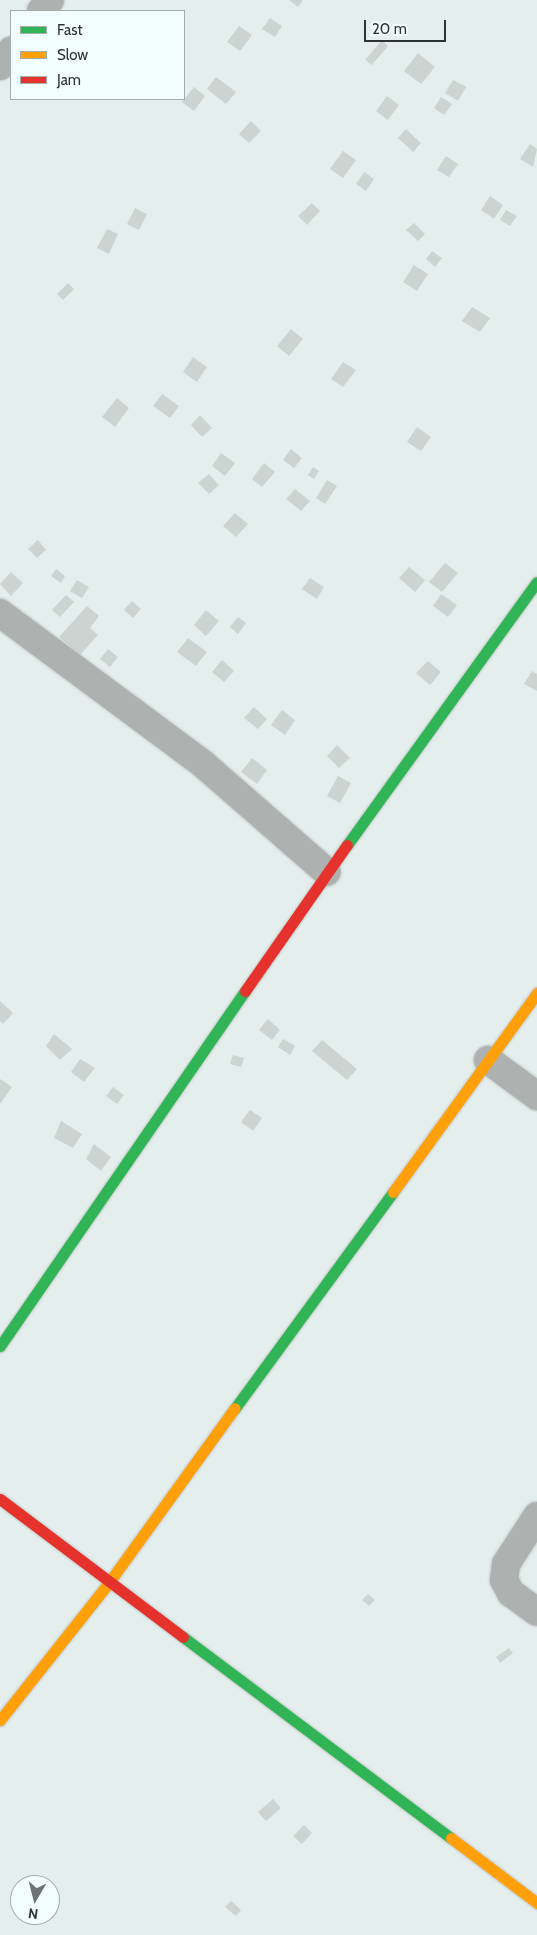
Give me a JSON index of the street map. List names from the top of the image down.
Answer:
{
  "legend": ["Fast", "Slow", "Jam"],
  "scale_bar": "20 m",
  "north": "bottom"
}
